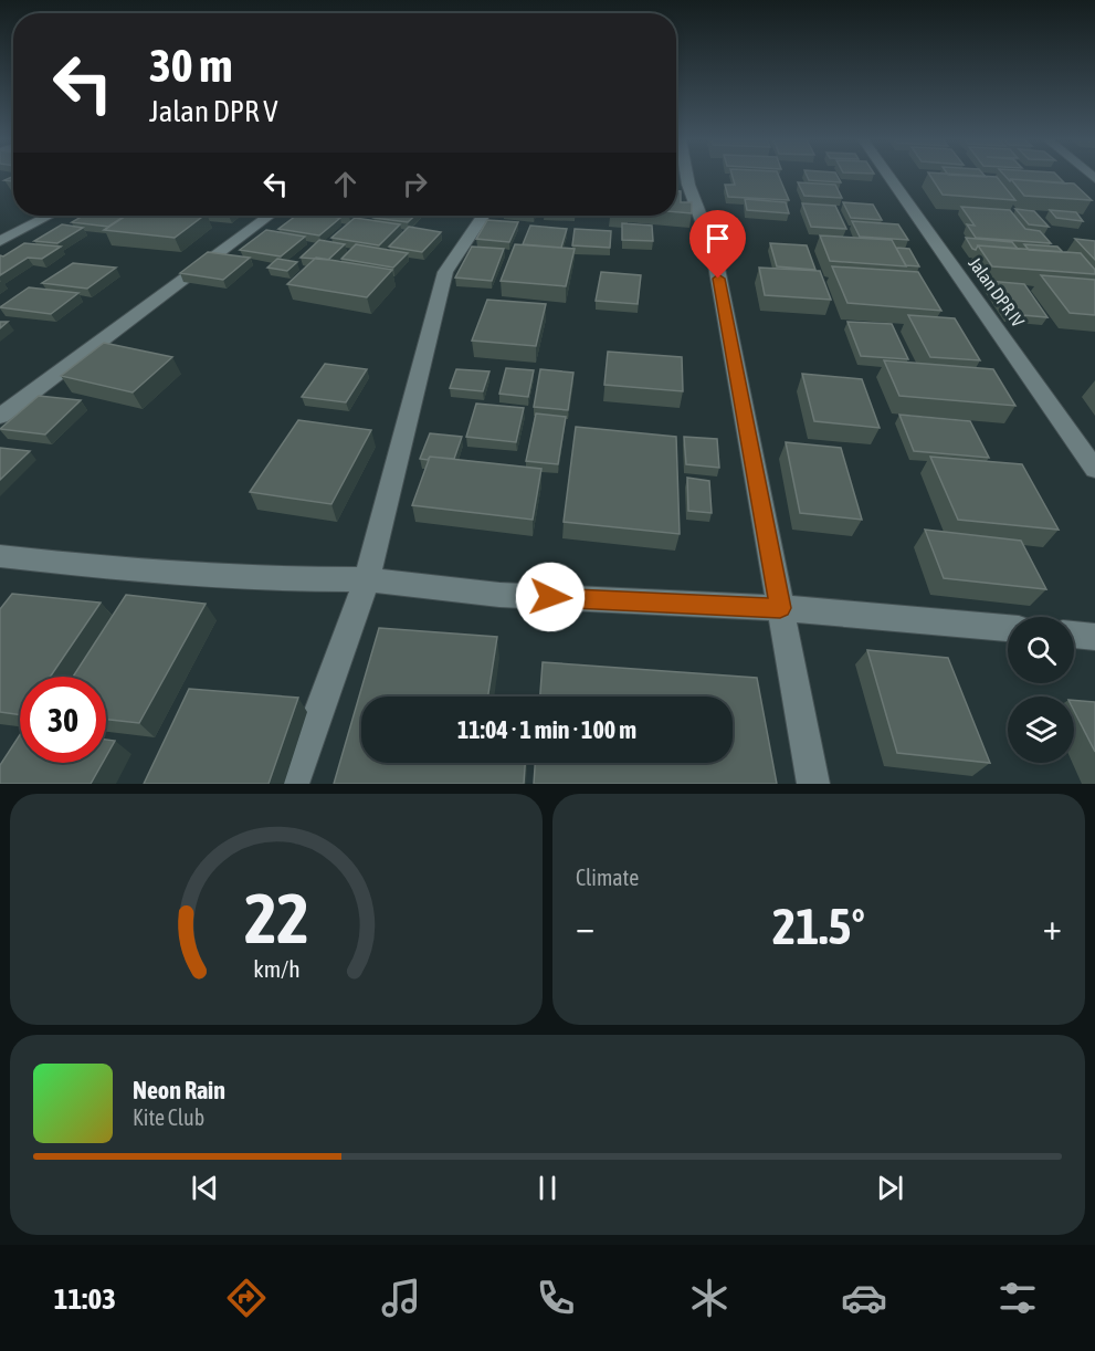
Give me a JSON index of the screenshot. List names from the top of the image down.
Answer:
{
  "streets": {
    "street": ["Jalan DPR IV"]
  },
  "page": {
    "turn": ["30 m", "Jalan DPR V"],
    "limit": "30",
    "trip": "11:04 · 1 min · 100 m",
    "tile": "Climate",
    "heat": ["−", "21.5°", "+"],
    "song": ["Neon Rain", "Kite Club"],
    "tabs": "11:03",
    "gauge": ["22", "km/h"]
  }
}
